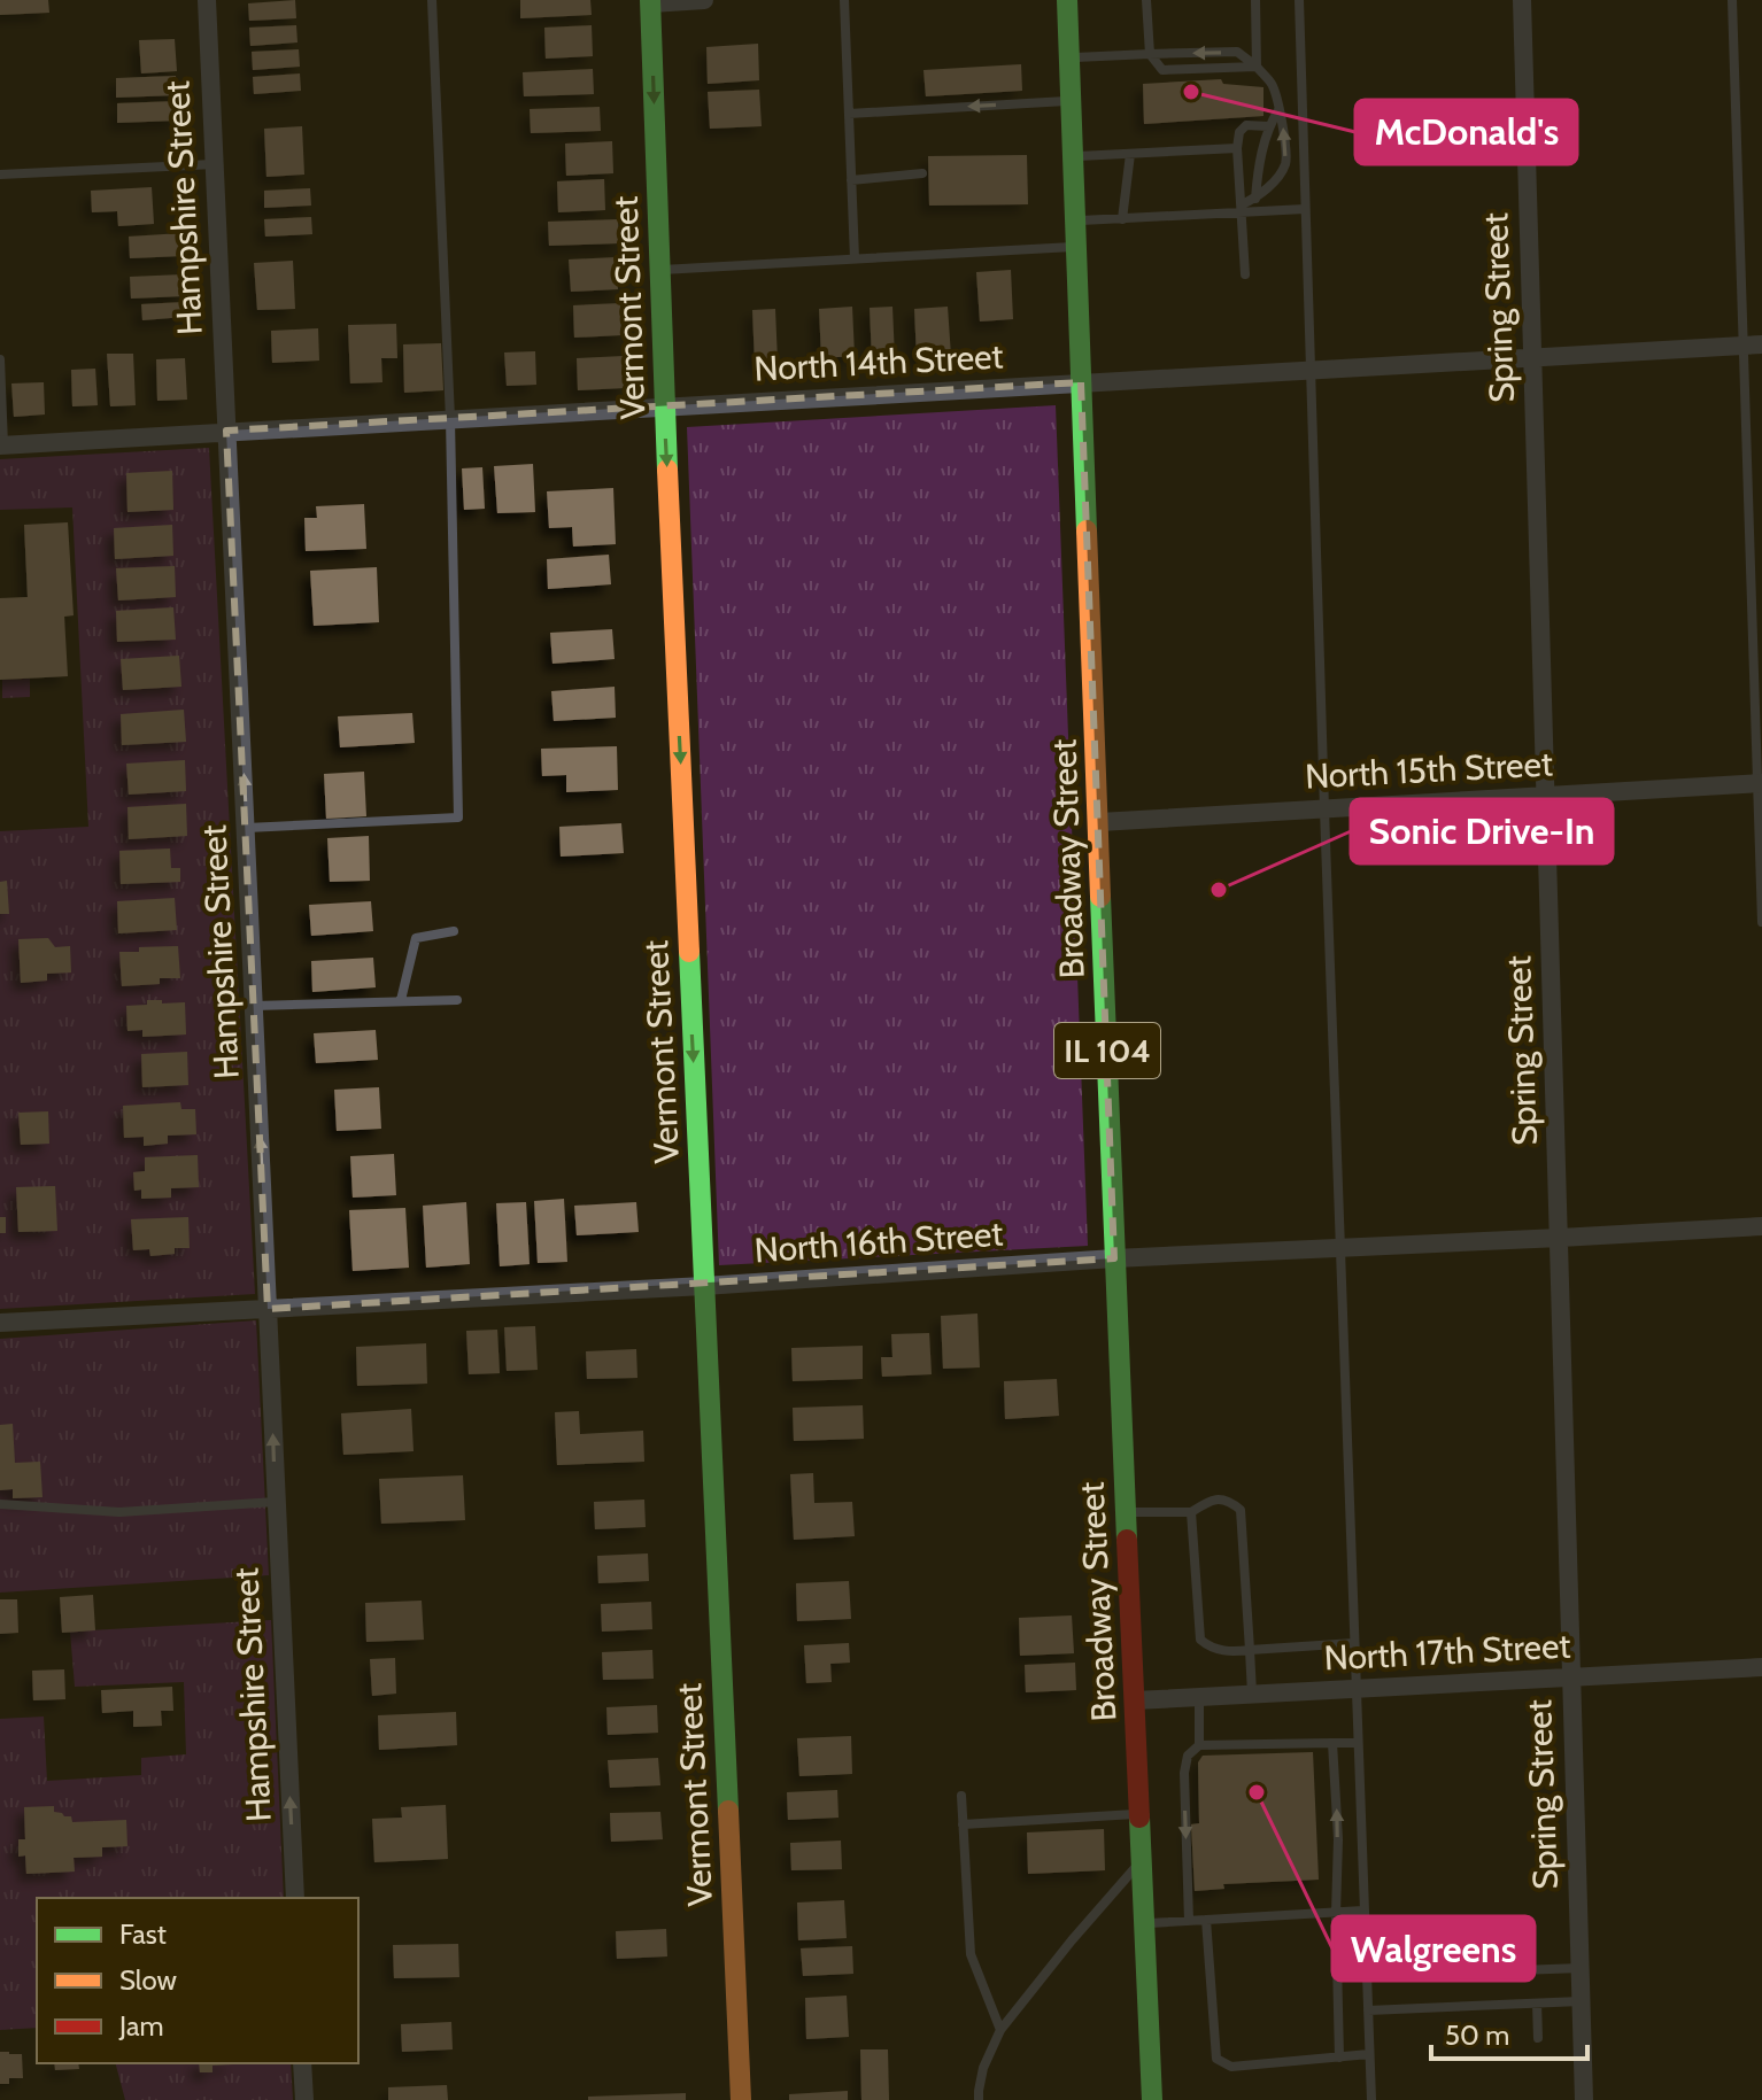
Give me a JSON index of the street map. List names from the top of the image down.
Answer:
{
  "streets": {
    "main road": ["Vermont Street", "Broadway Street", "IL 104"],
    "street": [
      "Hampshire Street",
      "Spring Street",
      "North 14th Street",
      "North 15th Street",
      "North 16th Street",
      "North 17th Street"
    ]
  },
  "crossings": [
    ["Hampshire Street", "North 14th Street"],
    ["Hampshire Street", "North 16th Street"],
    ["Vermont Street", "North 14th Street"],
    ["Vermont Street", "North 16th Street"],
    ["Spring Street", "North 14th Street"],
    ["Spring Street", "North 15th Street"],
    ["Spring Street", "North 16th Street"],
    ["Spring Street", "North 17th Street"],
    ["North 14th Street", "Broadway Street"],
    ["North 15th Street", "Broadway Street"],
    ["Broadway Street", "North 16th Street"],
    ["Broadway Street", "North 17th Street"]
  ],
  "one_way": ["Hampshire Street", "Vermont Street"],
  "places": ["McDonald's", "Sonic Drive-In", "Walgreens"],
  "legend": ["Fast", "Slow", "Jam"],
  "scale_bar": "50 m"
}
